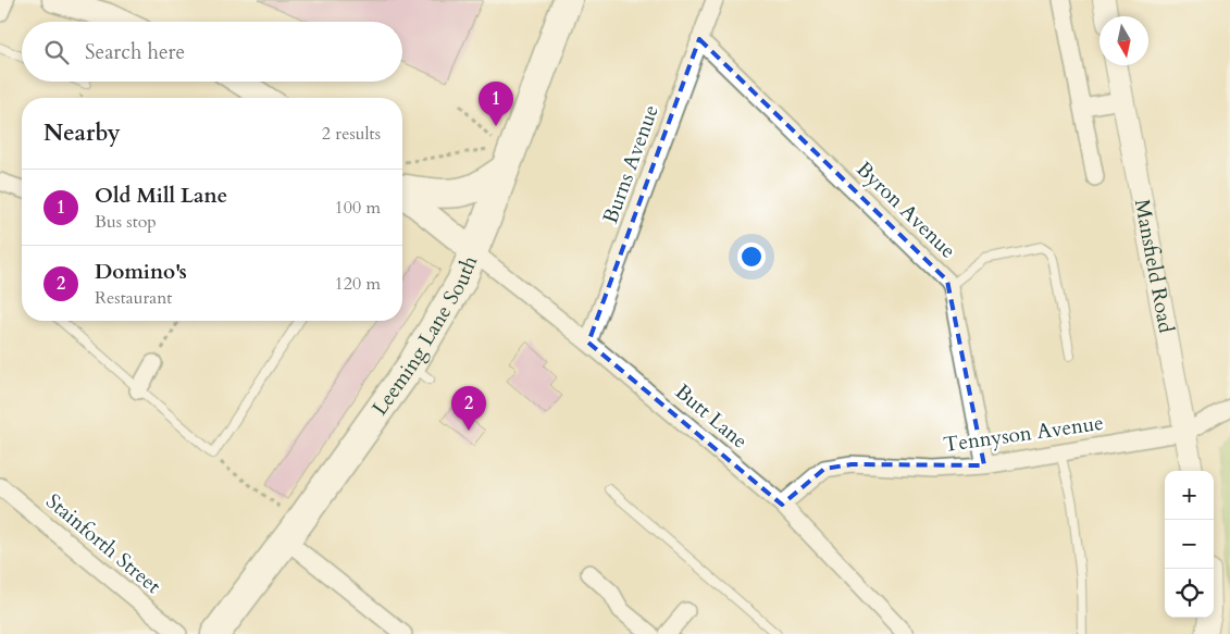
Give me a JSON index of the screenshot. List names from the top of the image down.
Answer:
{
  "streets": {
    "highway": ["Leeming Lane South"],
    "main road": ["Mansfield Road"],
    "street": [
      "Burns Avenue",
      "Byron Avenue",
      "Butt Lane",
      "Tennyson Avenue",
      "Stainforth Street"
    ]
  },
  "crossings": [
    ["Burns Avenue", "Byron Avenue"],
    ["Burns Avenue", "Butt Lane"],
    ["Byron Avenue", "Tennyson Avenue"],
    ["Mansfield Road", "Tennyson Avenue"],
    ["Leeming Lane South", "Butt Lane"],
    ["Butt Lane", "Tennyson Avenue"]
  ],
  "north": "bottom",
  "page": {
    "search": "Search here",
    "pins": ["1", "2"],
    "heading": ["Nearby", "2 results"],
    "list": [
      {
        "mark": "1",
        "name": "Old Mill Lane",
        "note": "Bus stop",
        "value": "100 m"
      },
      {
        "mark": "2",
        "name": "Domino's",
        "note": "Restaurant",
        "value": "120 m"
      }
    ],
    "map_buttons": ["+", "−"]
  }
}
